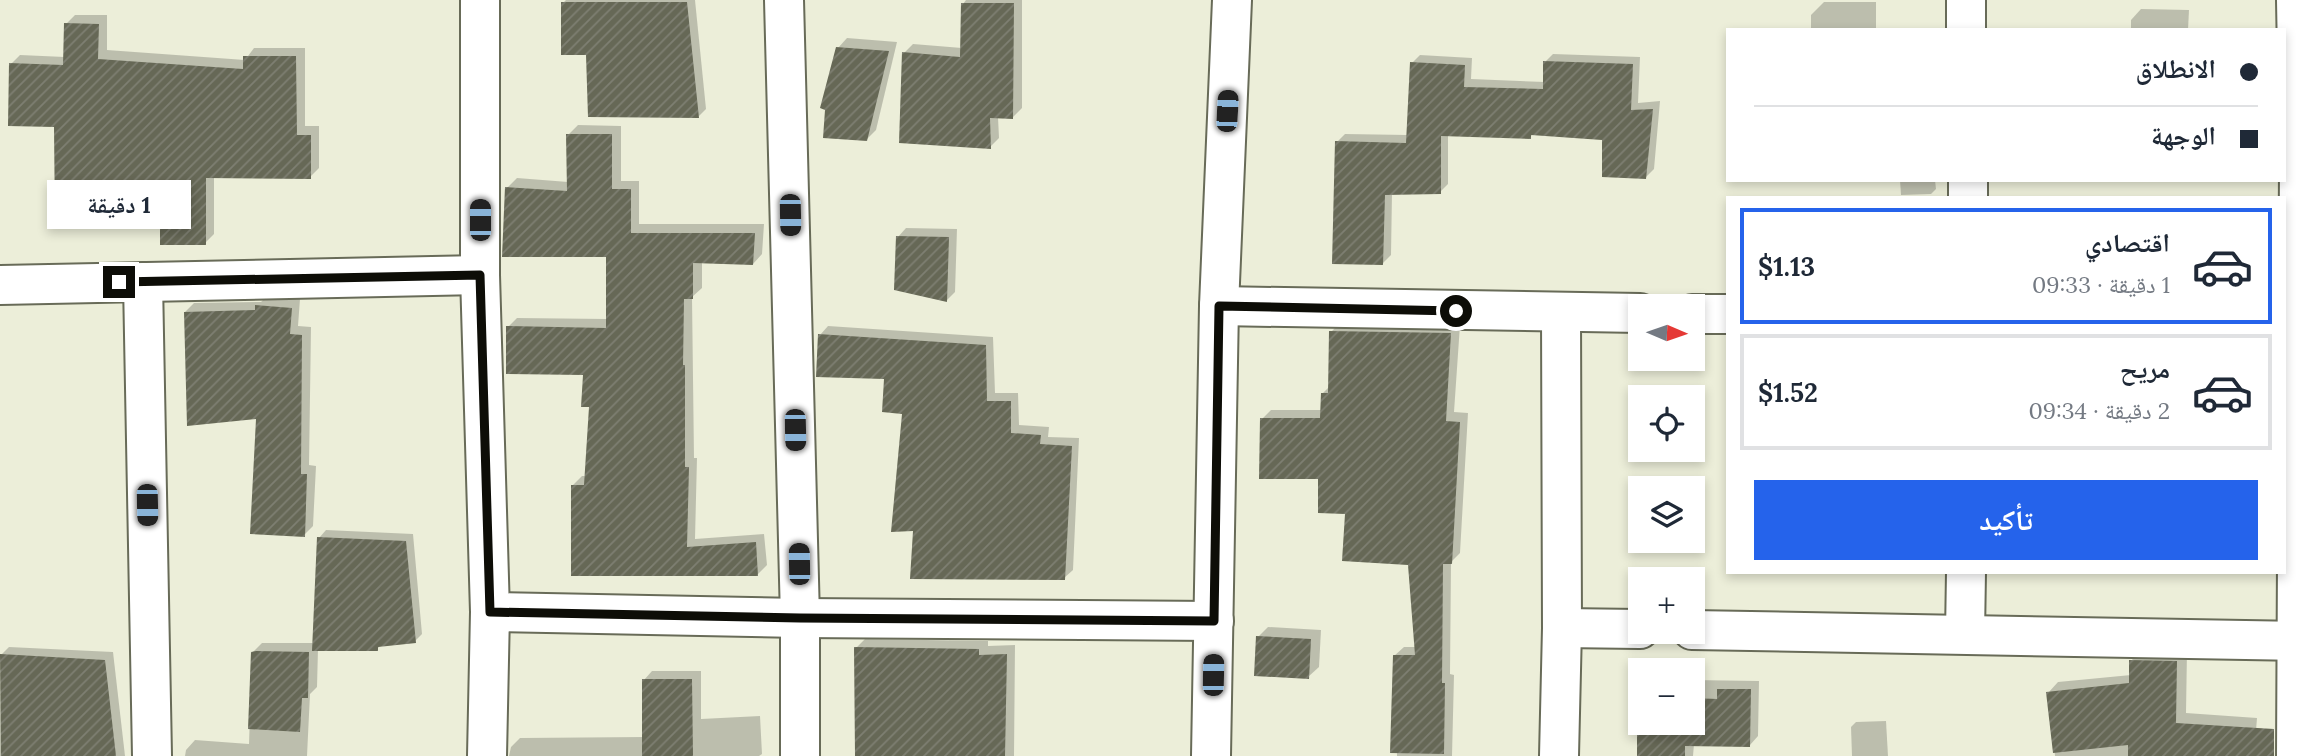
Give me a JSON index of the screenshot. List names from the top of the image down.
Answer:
{
  "north": "right",
  "page": {
    "banner": ["الانطلاق", "الوجهة"],
    "bubble": "1 دقيقة",
    "list": [
      {
        "name": "اقتصادي",
        "note": "1 دقيقة · 09:33",
        "value": "$1.13"
      },
      {
        "name": "مريح",
        "note": "2 دقيقة · 09:34",
        "value": "$1.52"
      }
    ],
    "map_buttons": ["+", "−"],
    "buttons": "تأكيد"
  }
}
